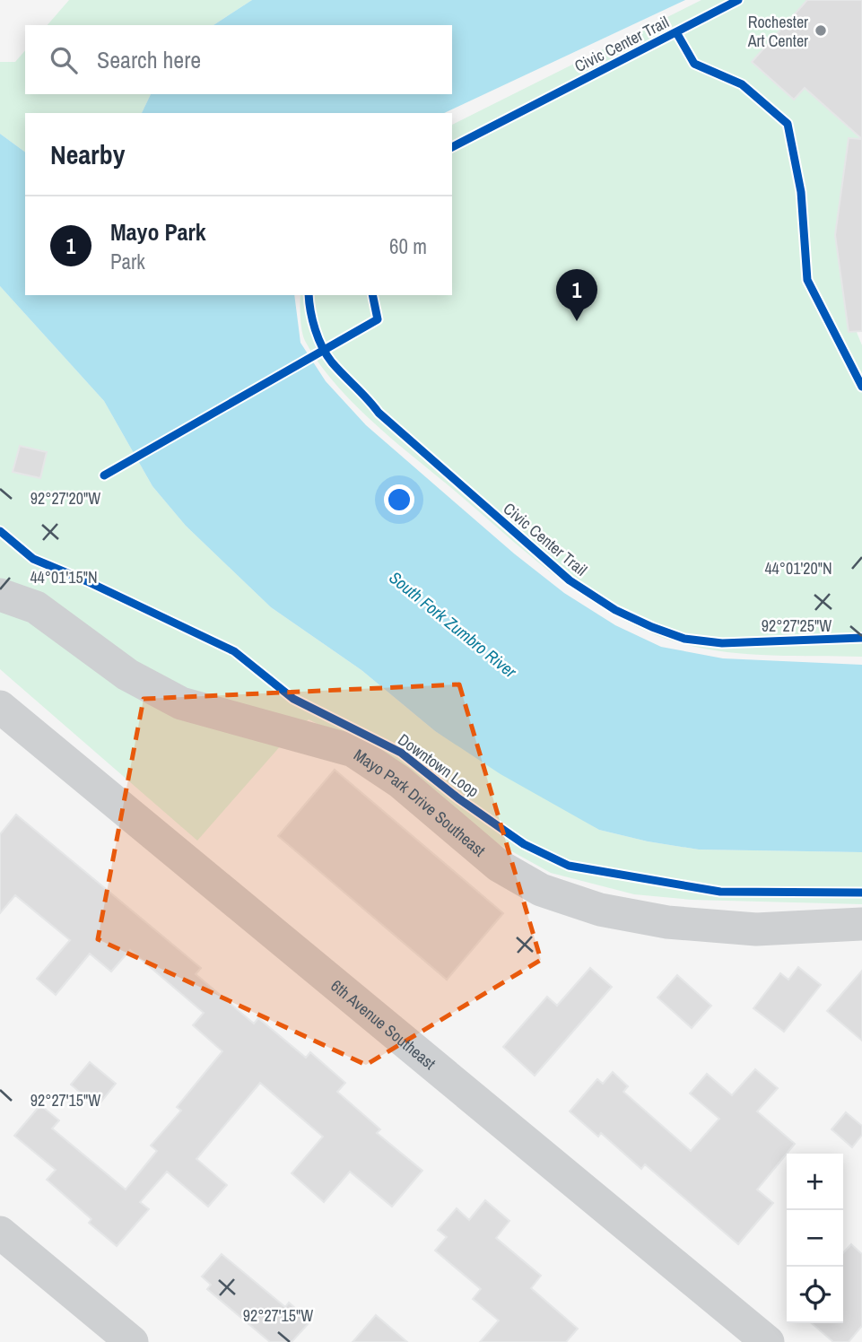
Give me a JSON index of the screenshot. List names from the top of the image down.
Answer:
{
  "streets": {
    "street": ["Mayo Park Drive Southeast", "6th Avenue Southeast"],
    "cycle path": ["Civic Center Trail", "Downtown Loop"]
  },
  "water": ["South Fork Zumbro River"],
  "places": ["Rochester Art Center"],
  "page": {
    "search": "Search here",
    "heading": "Nearby",
    "list": [
      {
        "mark": "1",
        "name": "Mayo Park",
        "note": "Park",
        "value": "60 m"
      }
    ],
    "pins": "1",
    "map_buttons": ["+", "−"]
  },
  "coordinates": [
    "92°27'20\"W",
    "44°01'20\"N",
    "44°01'15\"N",
    "92°27'25\"W",
    "92°27'15\"W"
  ]
}
